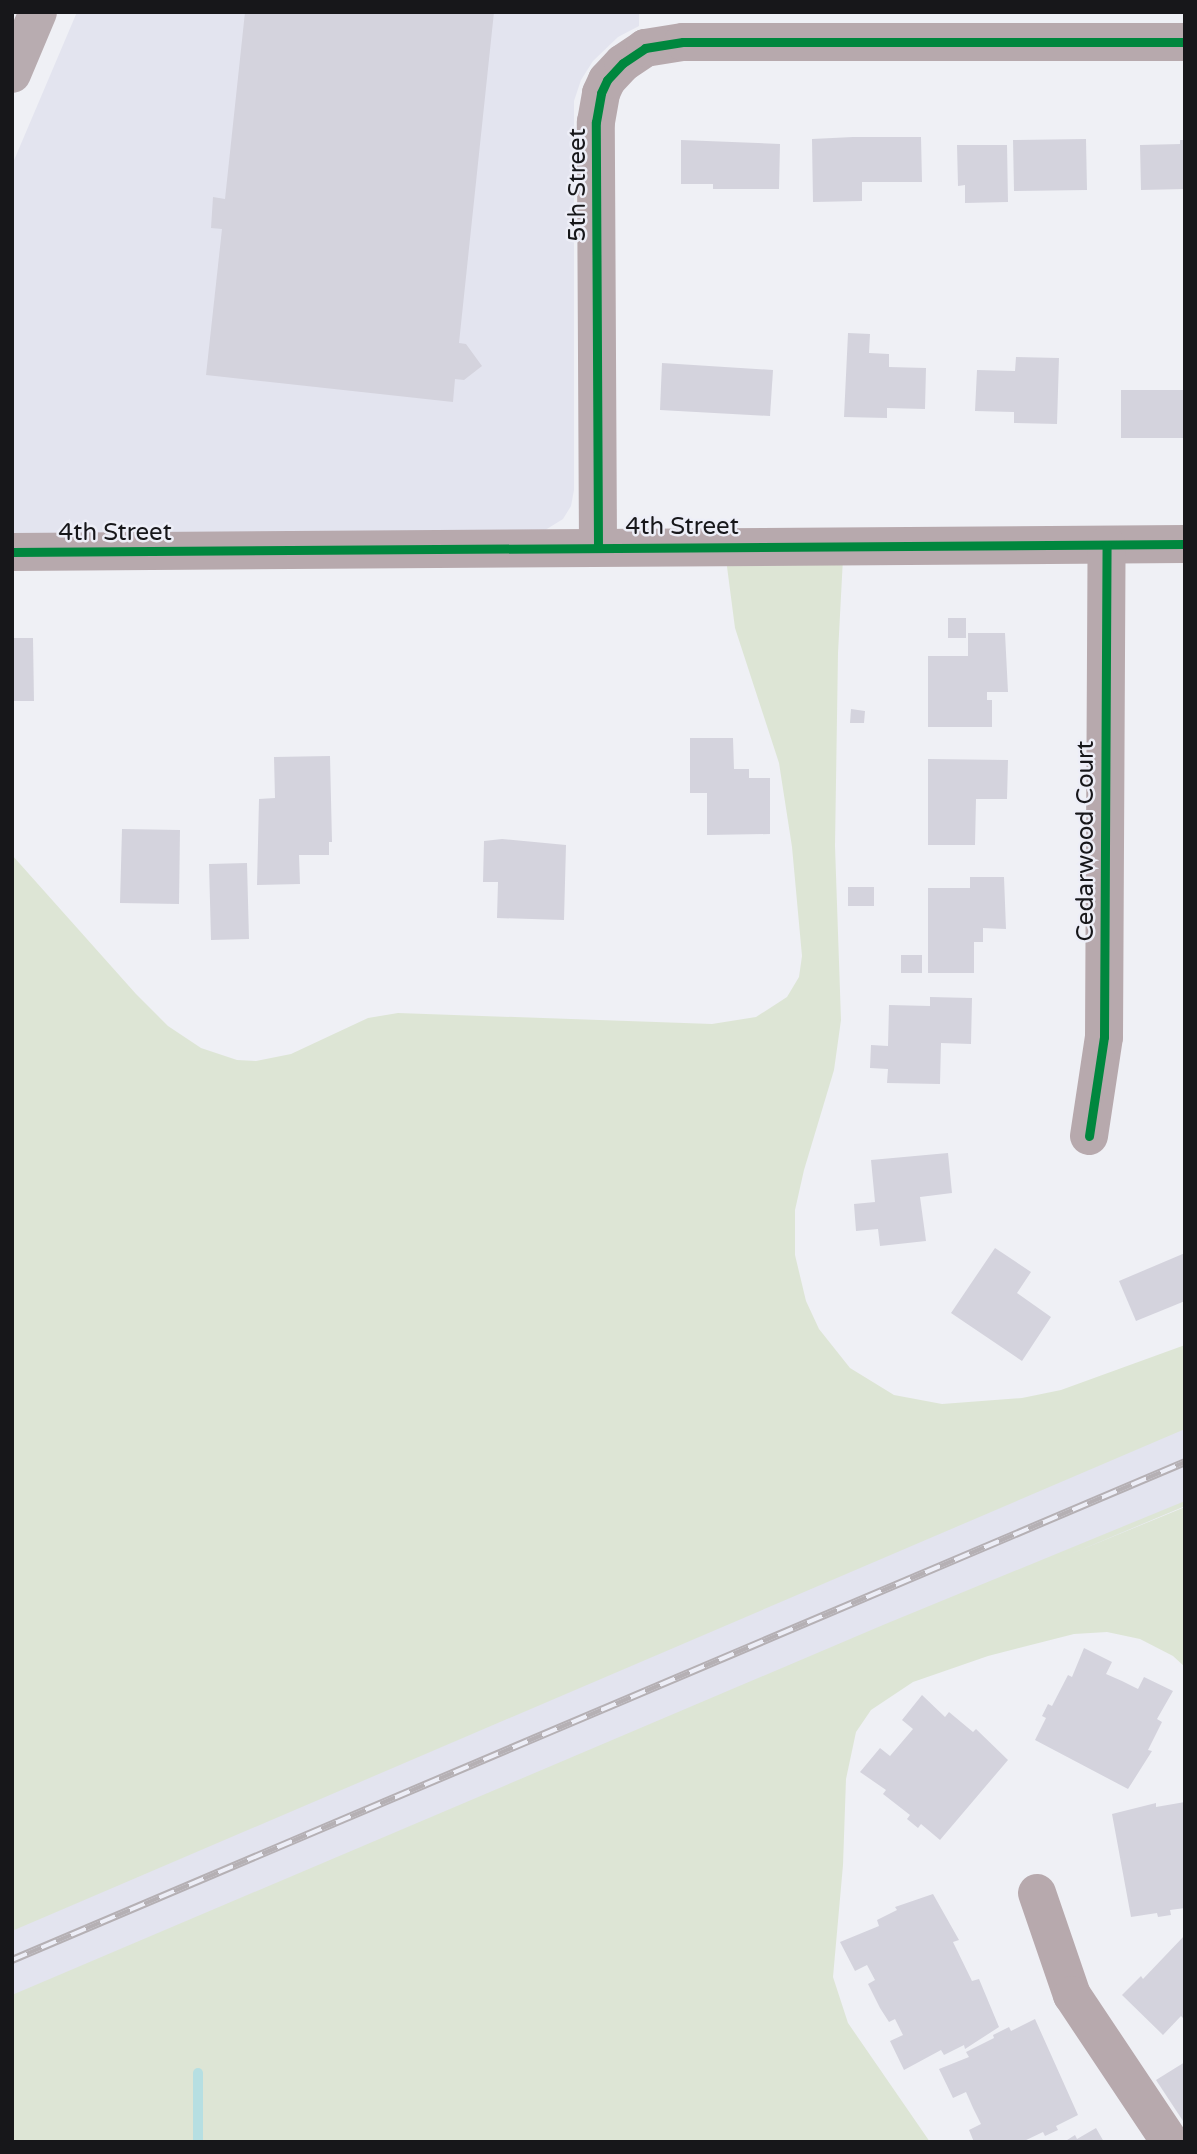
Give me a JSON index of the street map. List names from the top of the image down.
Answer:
{
  "streets": {
    "street": ["5th Street", "4th Street", "Cedarwood Court"]
  },
  "crossings": [
    ["5th Street", "4th Street"],
    ["4th Street", "Cedarwood Court"]
  ]
}
